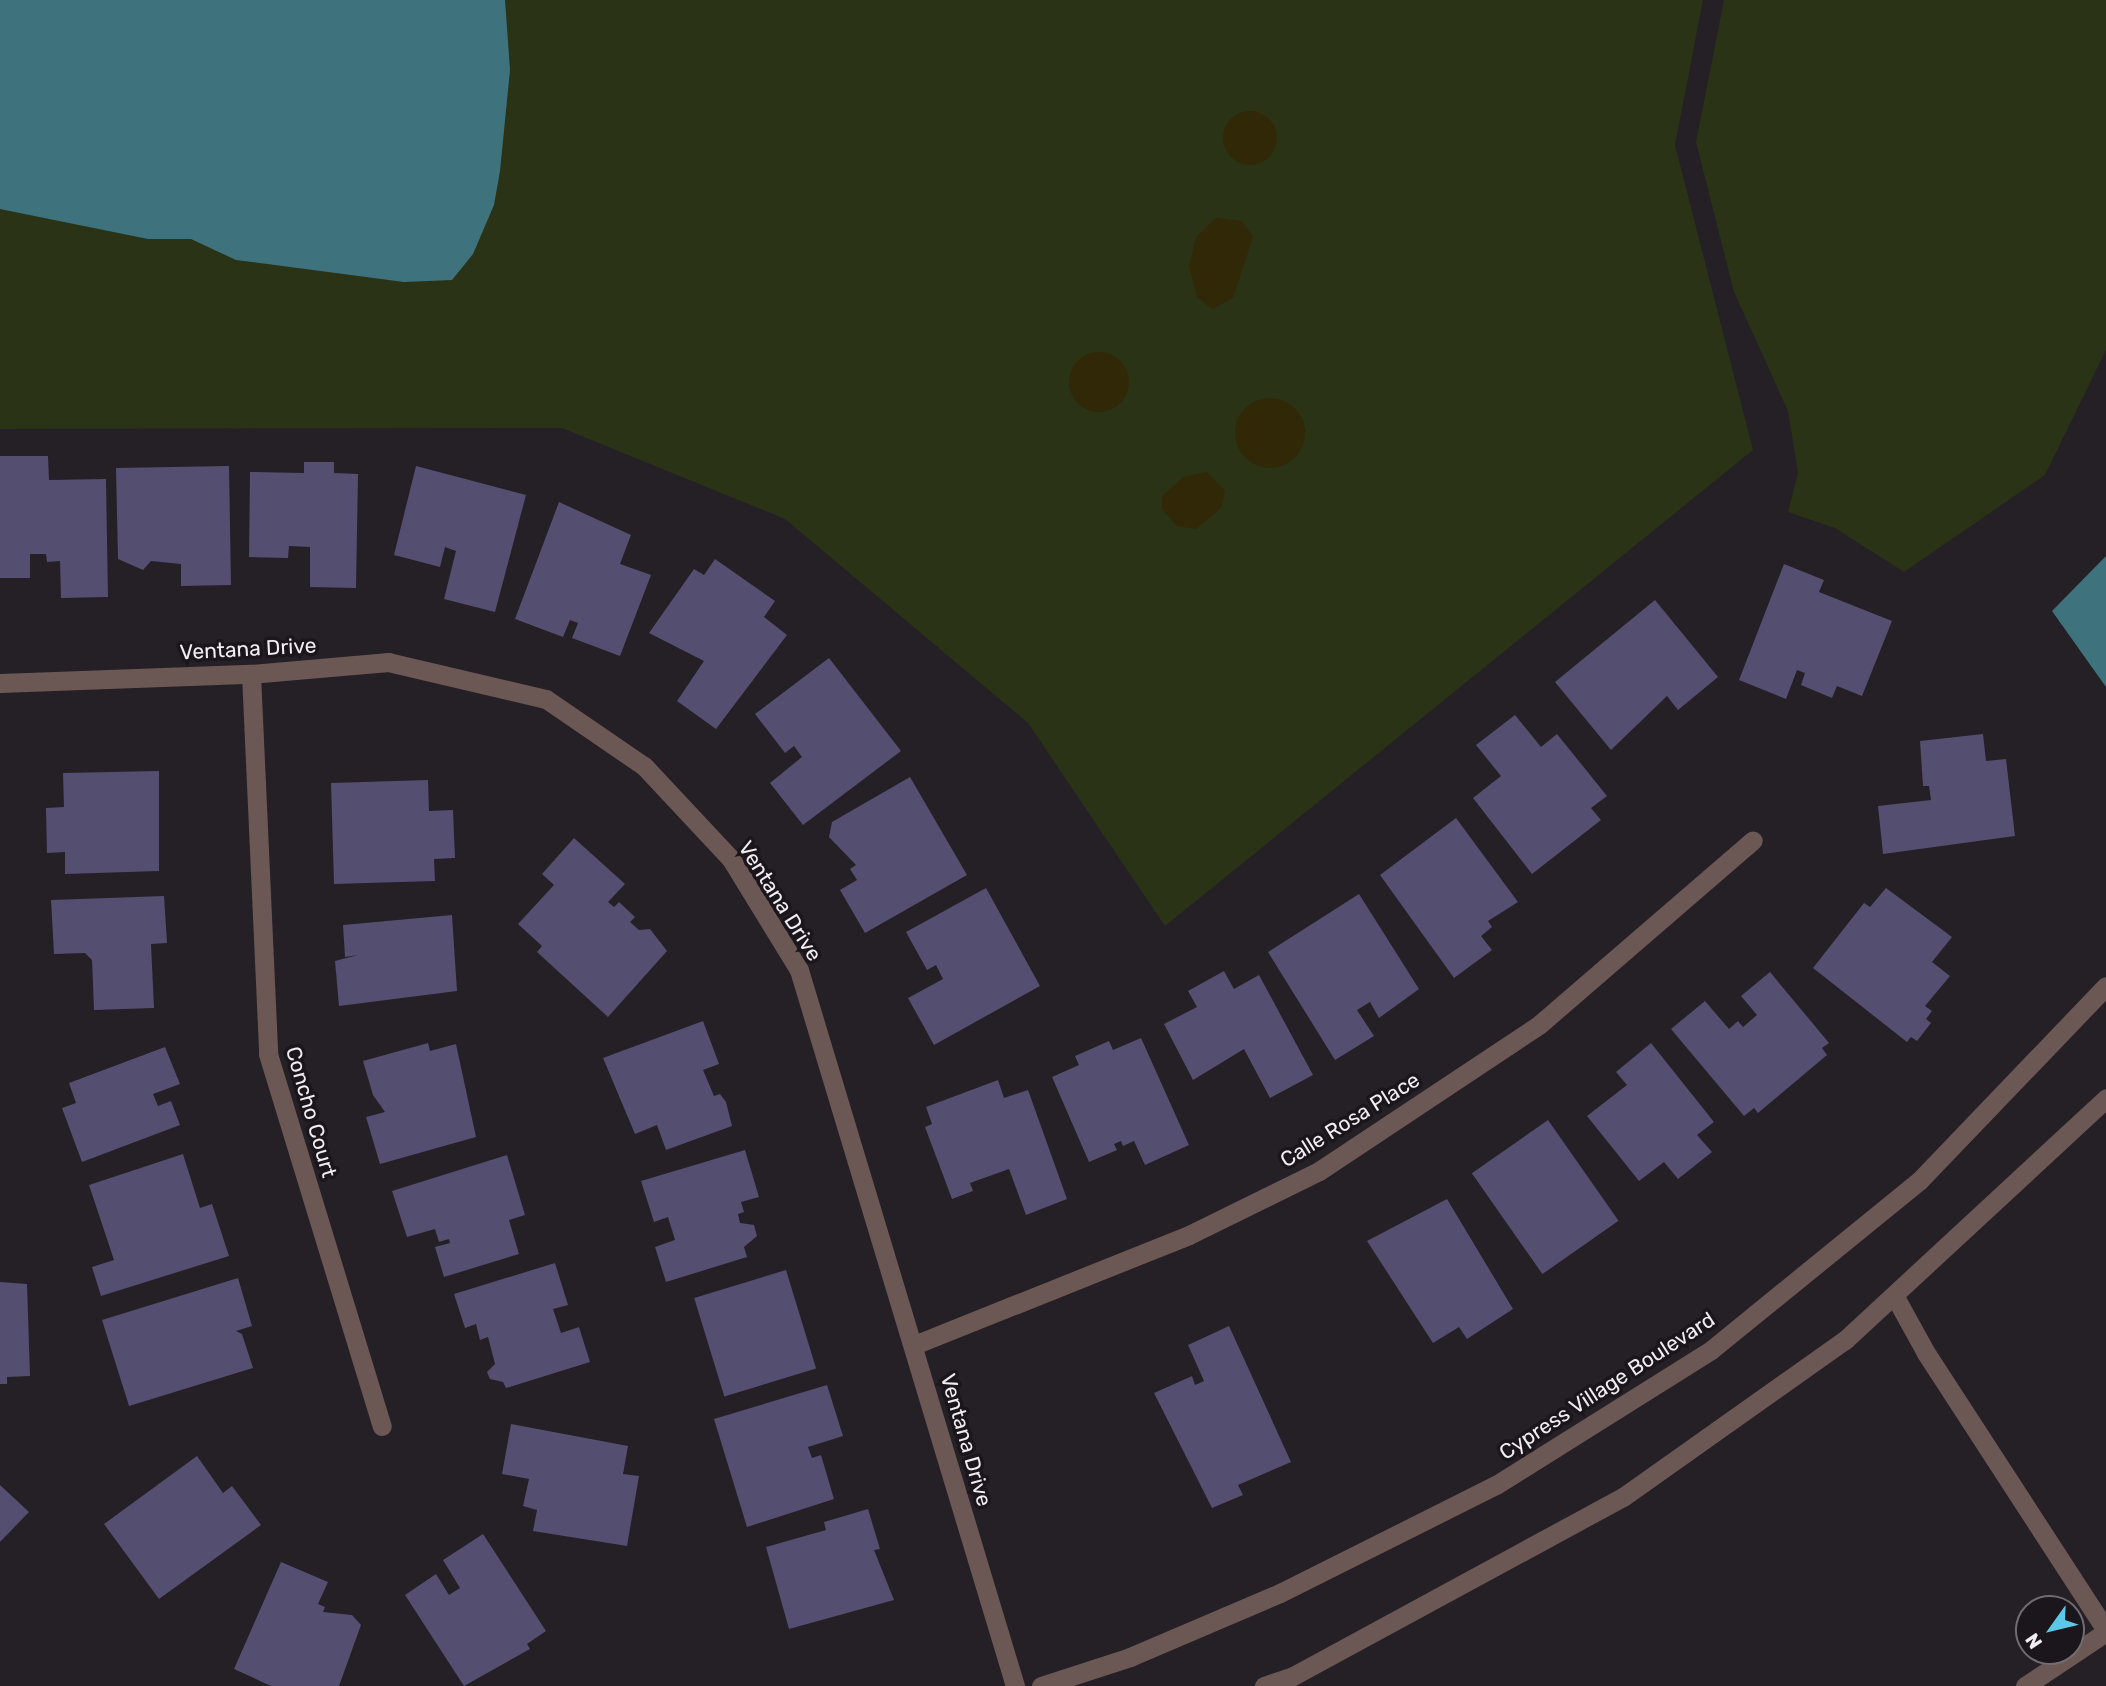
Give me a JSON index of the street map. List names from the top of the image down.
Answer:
{
  "streets": {
    "street": [
      "Ventana Drive",
      "Concho Court",
      "Calle Rosa Place",
      "Cypress Village Boulevard"
    ]
  },
  "crossings": [
    ["Ventana Drive", "Concho Court"],
    ["Ventana Drive", "Calle Rosa Place"]
  ],
  "north": "bottom left"
}
